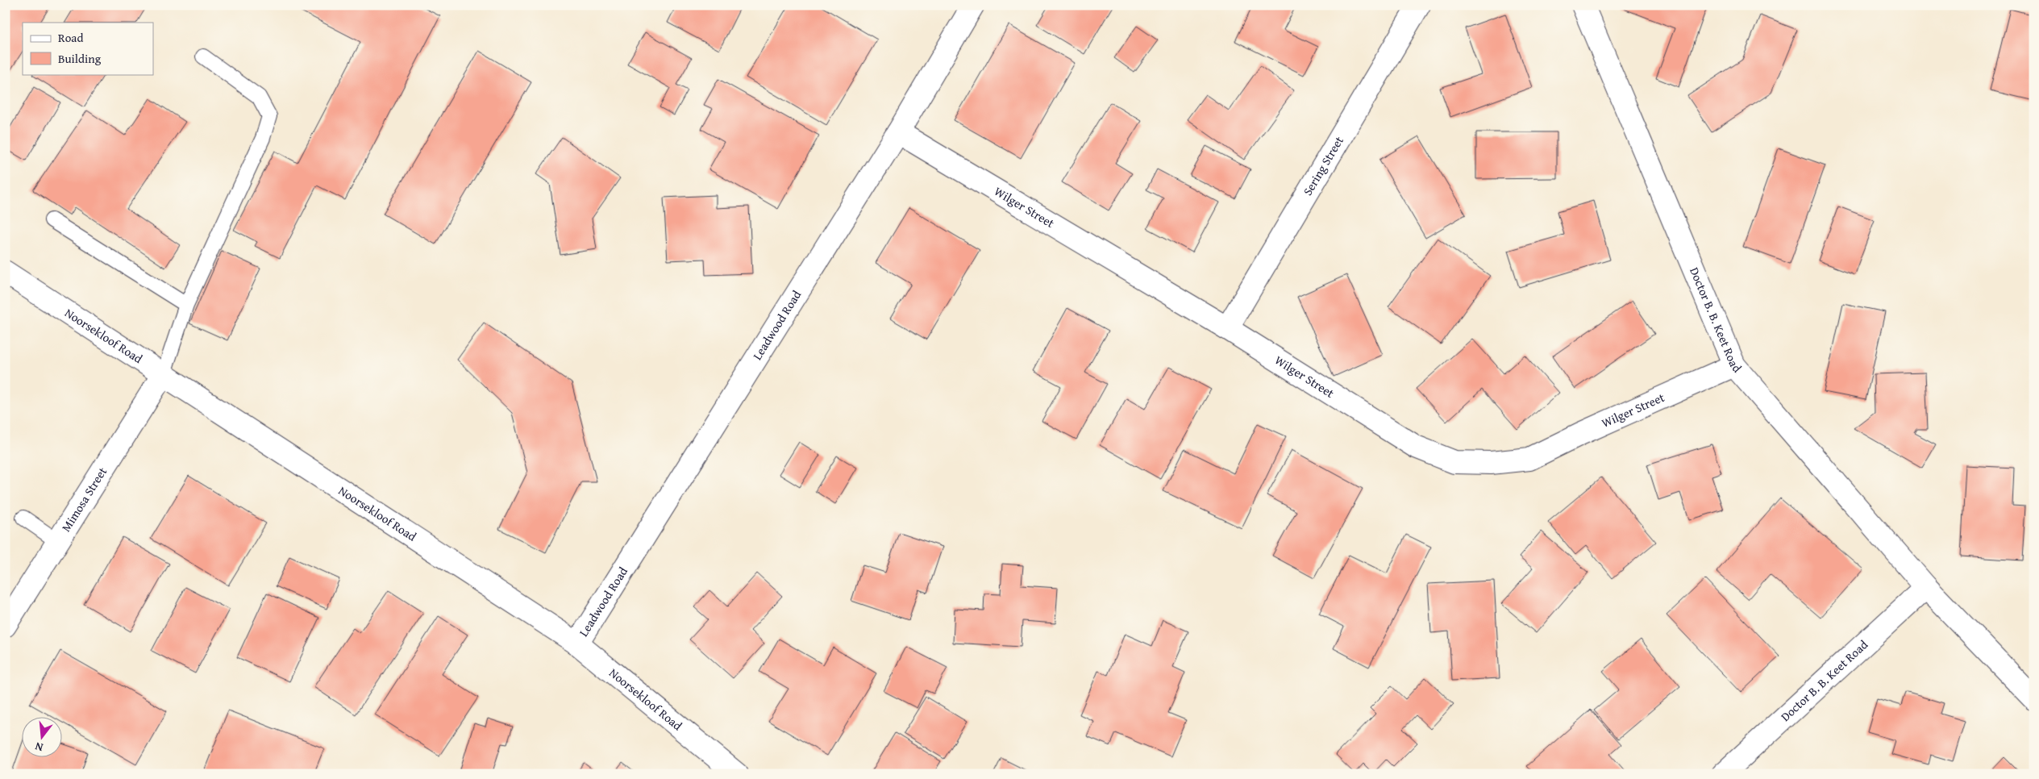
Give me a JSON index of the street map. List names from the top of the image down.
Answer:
{
  "streets": {
    "street": [
      "Sering Street",
      "Wilger Street",
      "Doctor B. B. Keet Road",
      "Leadwood Road",
      "Noorsekloof Road",
      "Mimosa Street"
    ]
  },
  "crossings": [
    ["Sering Street", "Wilger Street"],
    ["Wilger Street", "Doctor B. B. Keet Road"],
    ["Wilger Street", "Leadwood Road"],
    ["Leadwood Road", "Noorsekloof Road"],
    ["Noorsekloof Road", "Mimosa Street"]
  ],
  "legend": ["Road", "Building"],
  "north": "bottom"
}
